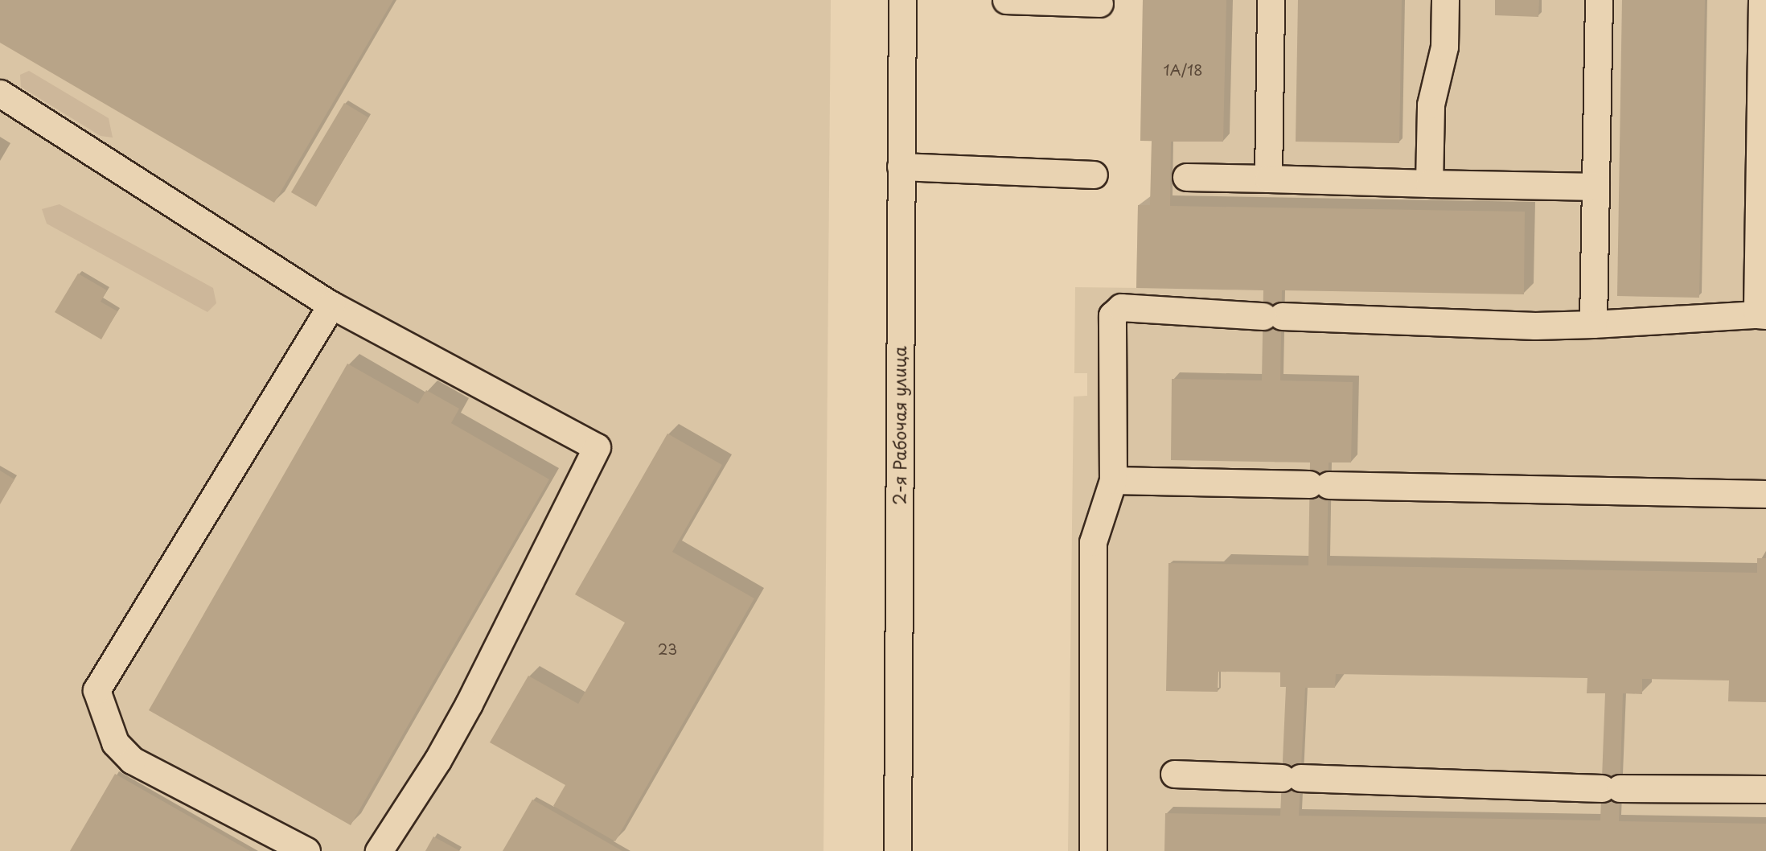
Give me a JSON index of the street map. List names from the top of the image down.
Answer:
{
  "streets": {
    "main road": ["2-я Рабочая улица"]
  },
  "house_numbers": ["1А/18", "23"]
}
